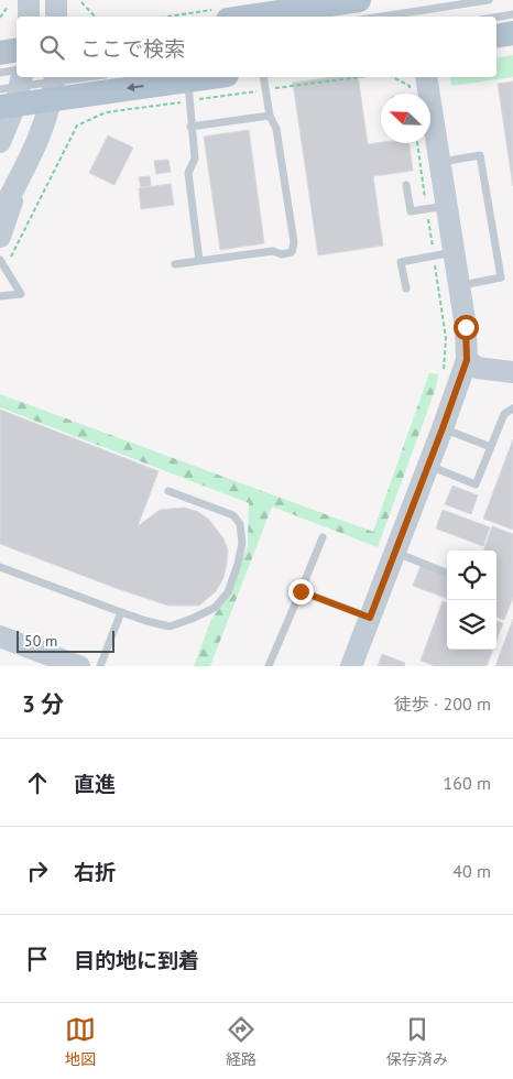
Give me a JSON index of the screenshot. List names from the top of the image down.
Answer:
{
  "scale_bar": "50 m",
  "north": "top left",
  "page": {
    "search": "ここで検索",
    "scale": "50 m",
    "heading": ["3 分", "徒歩 · 200 m"],
    "list": [
      ["直進", "160 m"],
      ["右折", "40 m"],
      "目的地に到着"
    ],
    "nav": ["地図", "経路", "保存済み"]
  }
}
